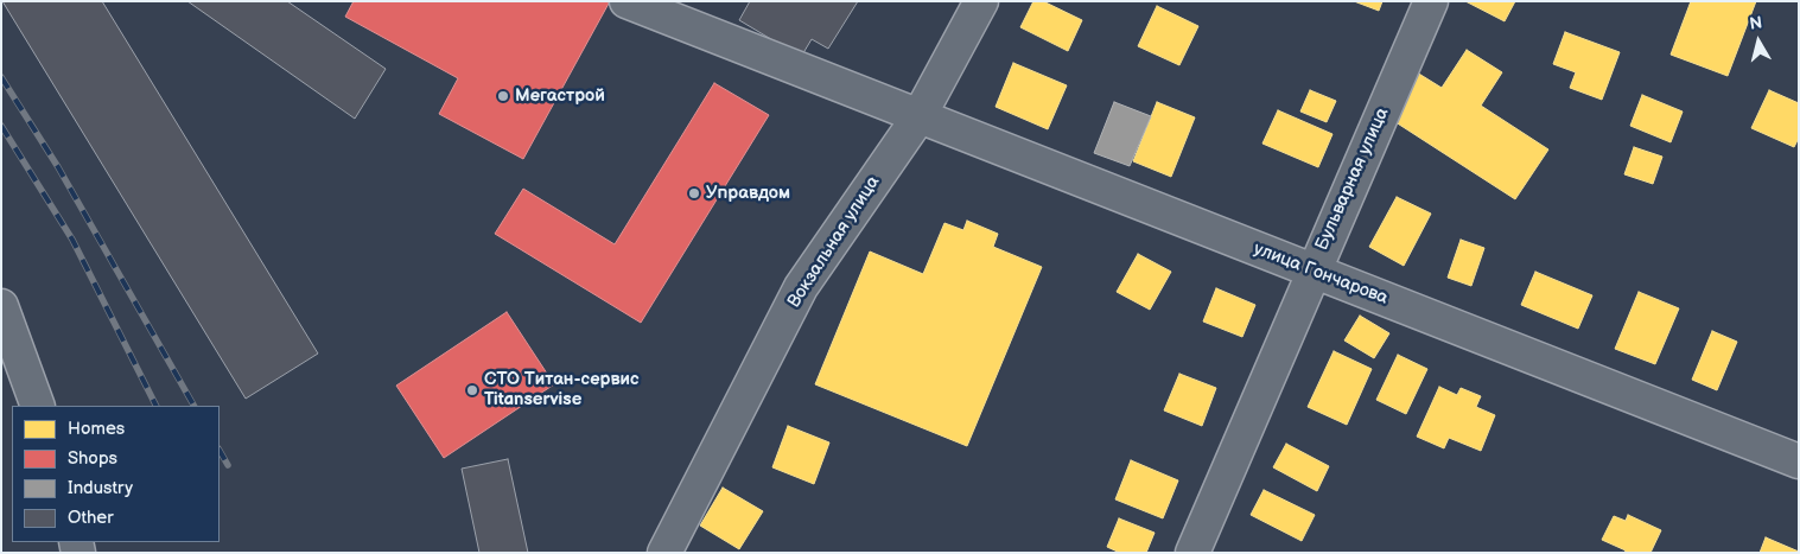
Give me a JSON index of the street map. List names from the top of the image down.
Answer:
{
  "streets": {
    "street": ["Бульварная улица", "Вокзальная улица", "улица Гончарова"]
  },
  "crossings": [
    ["Бульварная улица", "улица Гончарова"],
    ["Вокзальная улица", "улица Гончарова"]
  ],
  "places": ["Мегастрой", "Управдом", "СТО Титан-сервис Titanservise"],
  "legend": [
    "Homes",
    "Shops",
    "Industry",
    "Other"
  ],
  "north": "top"
}
